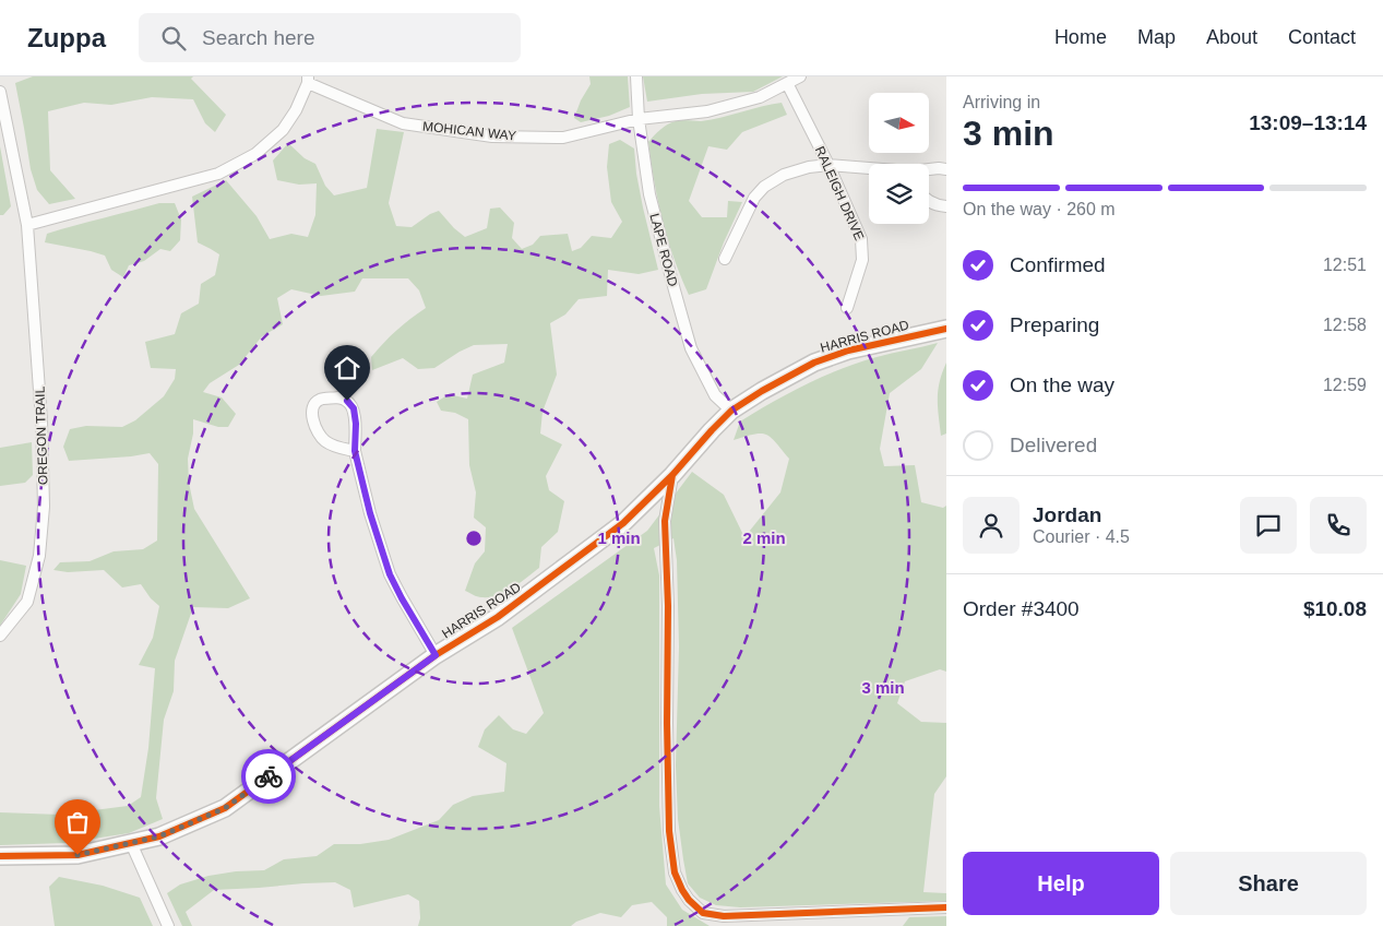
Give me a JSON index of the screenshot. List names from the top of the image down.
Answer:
{
  "streets": {
    "street": [
      "MOHICAN WAY",
      "RALEIGH DRIVE",
      "LAPE ROAD",
      "HARRIS ROAD",
      "OREGON TRAIL"
    ]
  },
  "crossings": [
    ["MOHICAN WAY", "RALEIGH DRIVE"],
    ["MOHICAN WAY", "LAPE ROAD"],
    ["LAPE ROAD", "HARRIS ROAD"]
  ],
  "north": "right",
  "page": {
    "header": "Zuppa",
    "search": "Search here",
    "nav": [
      "Home",
      "Map",
      "About",
      "Contact"
    ],
    "heading": ["3 min", "Arriving in", "13:09–13:14"],
    "panel": [
      "Jordan",
      "Courier · 4.5",
      "Order #3400",
      "$10.08"
    ],
    "bar": "On the way · 260 m",
    "list": [
      ["Confirmed", "12:51"],
      ["Preparing", "12:58"],
      ["On the way", "12:59"],
      "Delivered"
    ],
    "buttons": ["Help", "Share"]
  },
  "rings": ["1 min", "2 min", "3 min"]
}
